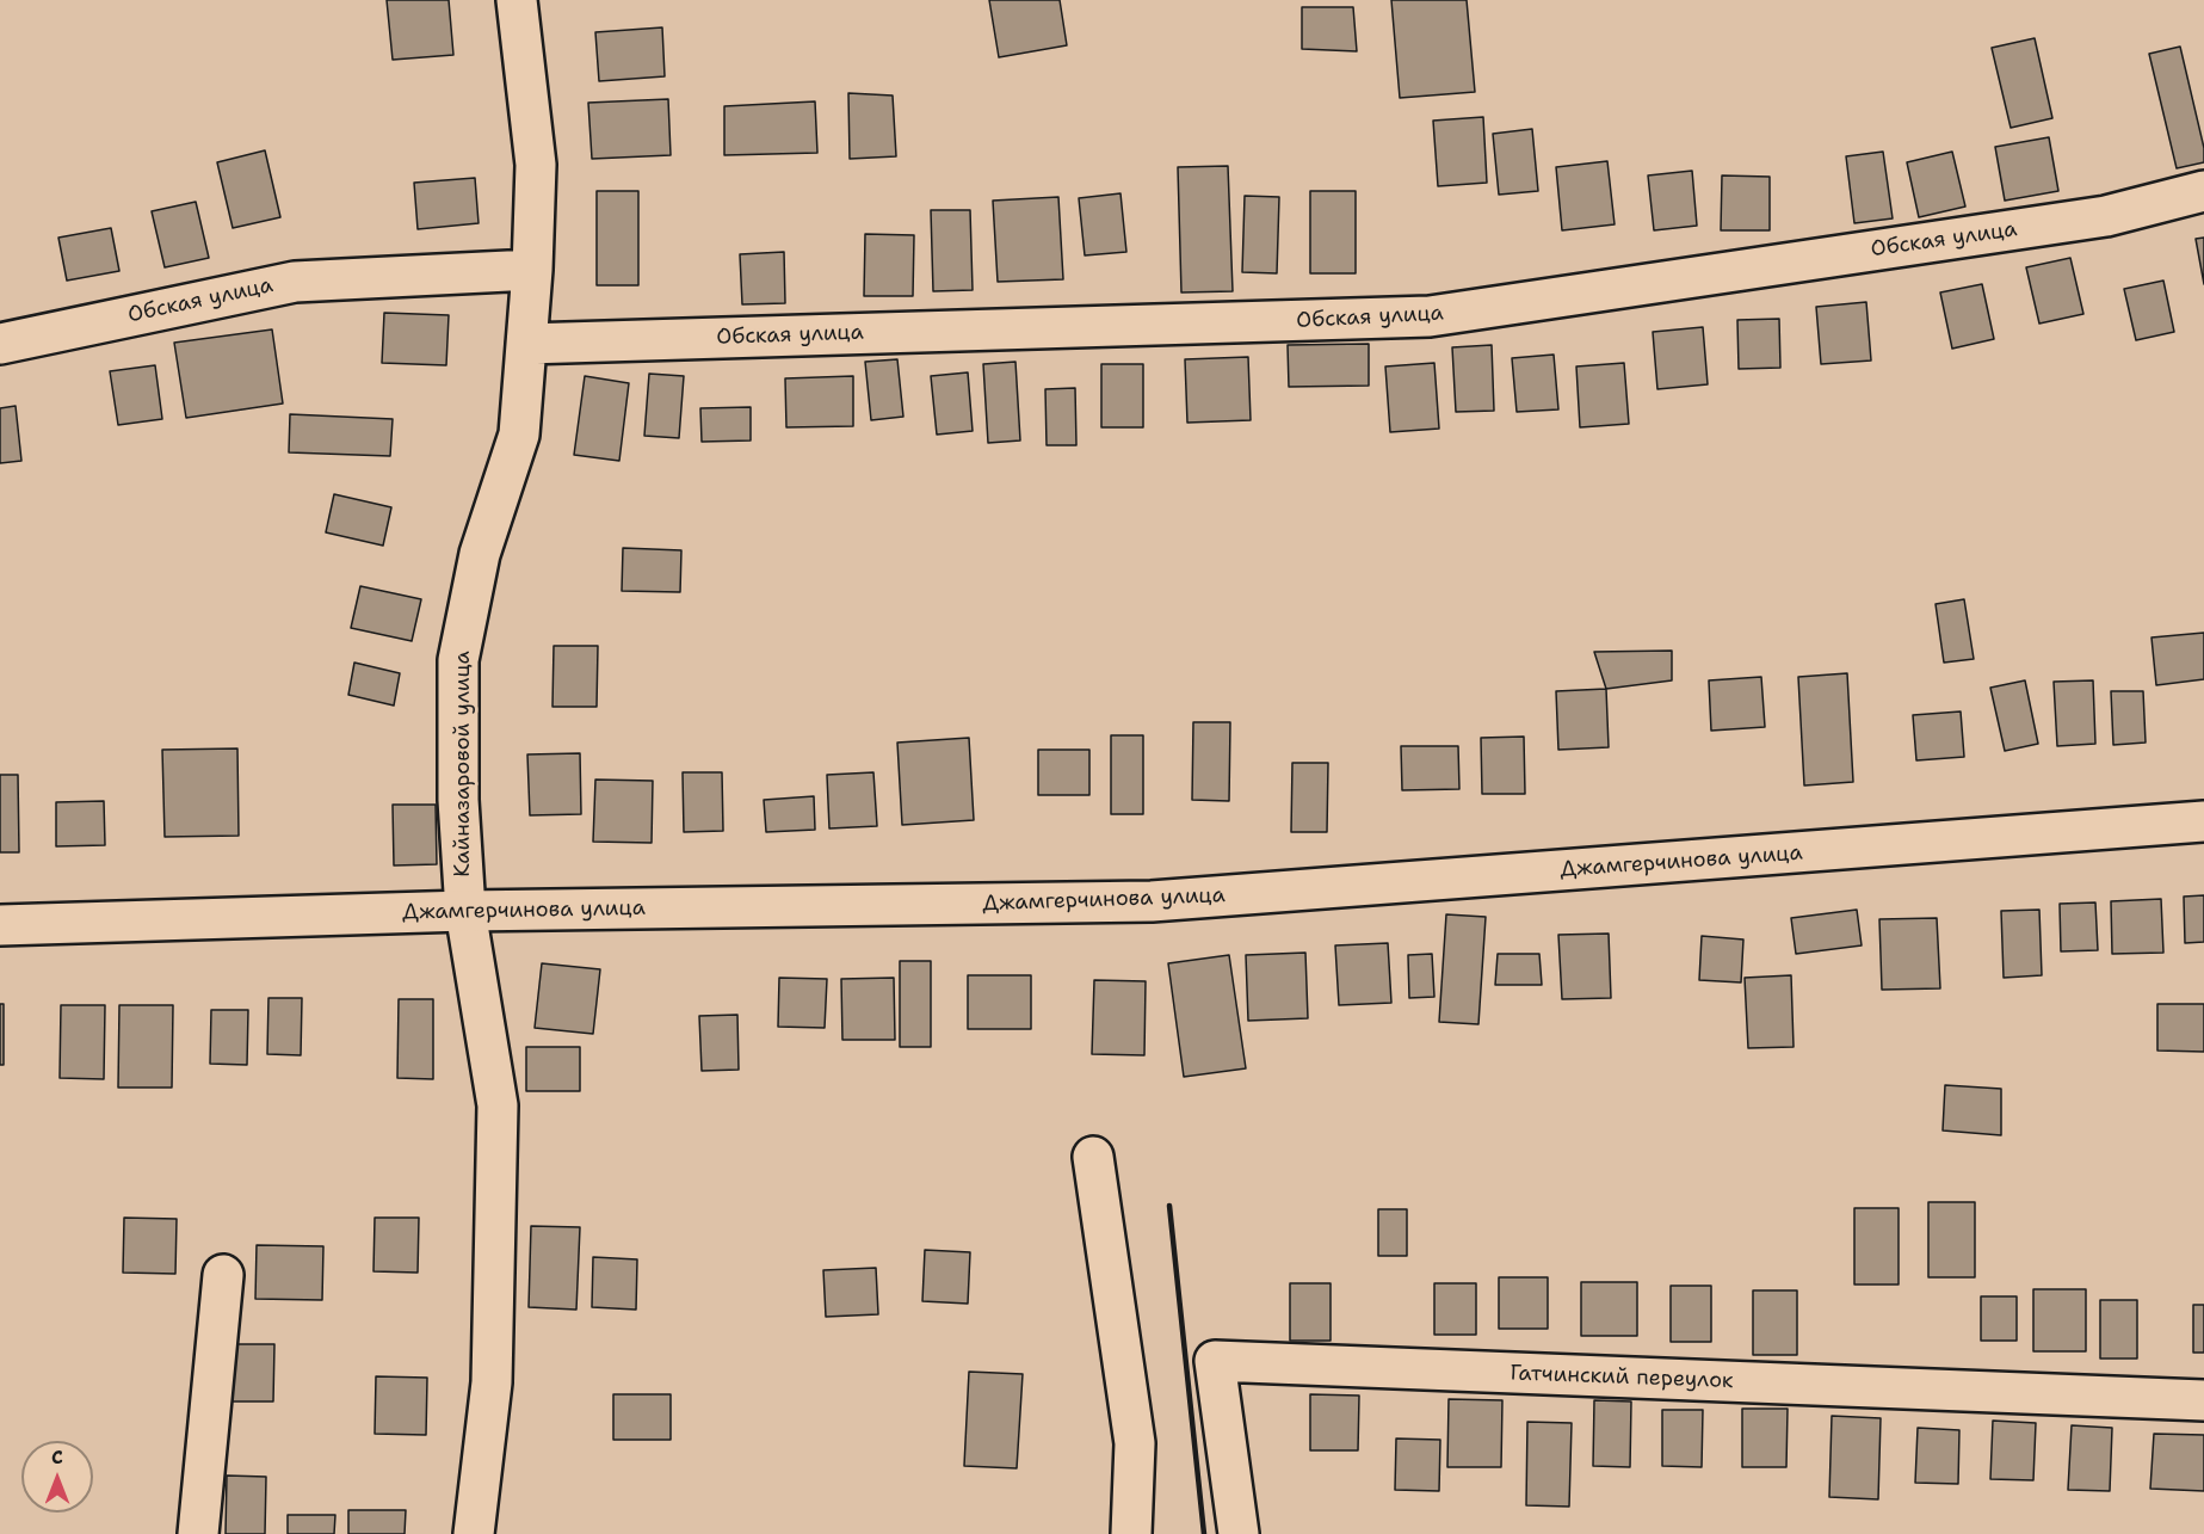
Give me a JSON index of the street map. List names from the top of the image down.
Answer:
{
  "streets": {
    "street": [
      "Обская улица",
      "Кайназаровой улица",
      "Джамгерчинова улица",
      "Гатчинский переулок"
    ]
  },
  "crossings": [
    ["Обская улица", "Кайназаровой улица"],
    ["Кайназаровой улица", "Джамгерчинова улица"]
  ],
  "north": "top"
}
